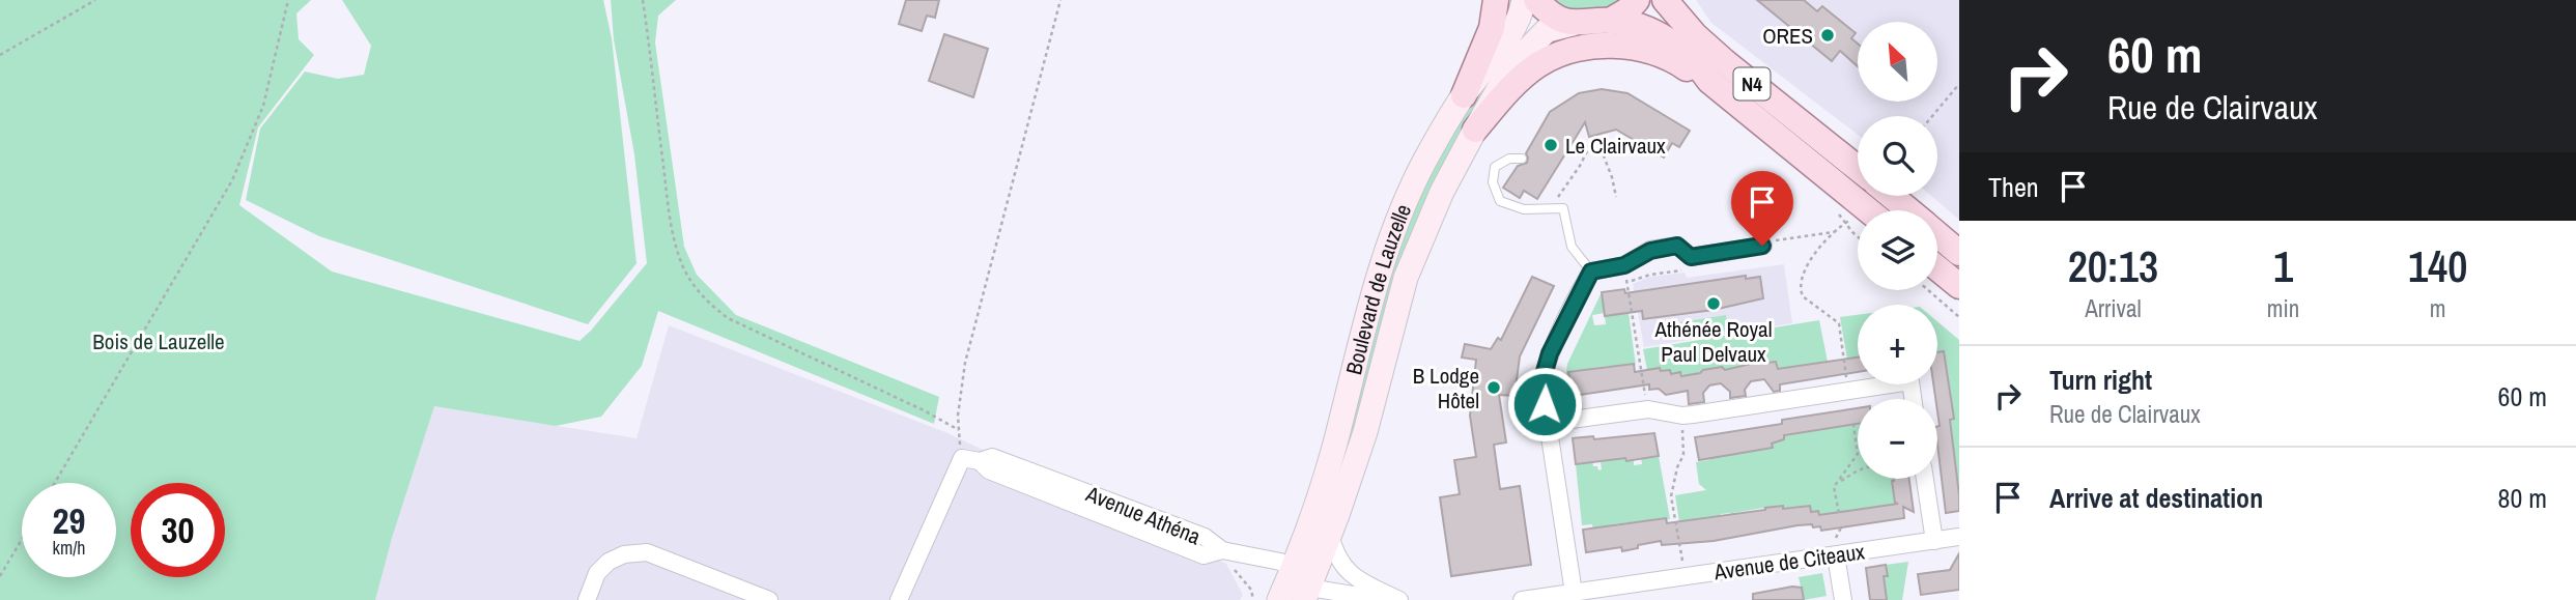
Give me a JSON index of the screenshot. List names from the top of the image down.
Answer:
{
  "streets": {
    "main road": ["N4", "Boulevard de Lauzelle"],
    "street": ["Avenue Athéna", "Avenue de Citeaux"]
  },
  "crossings": [
    ["N4", "Boulevard de Lauzelle"],
    ["Boulevard de Lauzelle", "Avenue Athéna"]
  ],
  "parks": ["Bois de Lauzelle"],
  "places": [
    "ORES",
    "Le Clairvaux",
    "Athénée Royal Paul Delvaux",
    "B Lodge Hôtel"
  ],
  "north": "top left",
  "page": {
    "turn": ["60 m", "Rue de Clairvaux"],
    "map_buttons": ["+", "−"],
    "then": "Then",
    "eta": [
      "20:13",
      "Arrival",
      "1",
      "min",
      "140",
      "m"
    ],
    "list": [
      {
        "name": "Turn right",
        "note": "Rue de Clairvaux",
        "value": "60 m"
      },
      {
        "name": "Arrive at destination",
        "value": "80 m"
      }
    ],
    "speed": "29 km/h",
    "limit": "30"
  }
}
